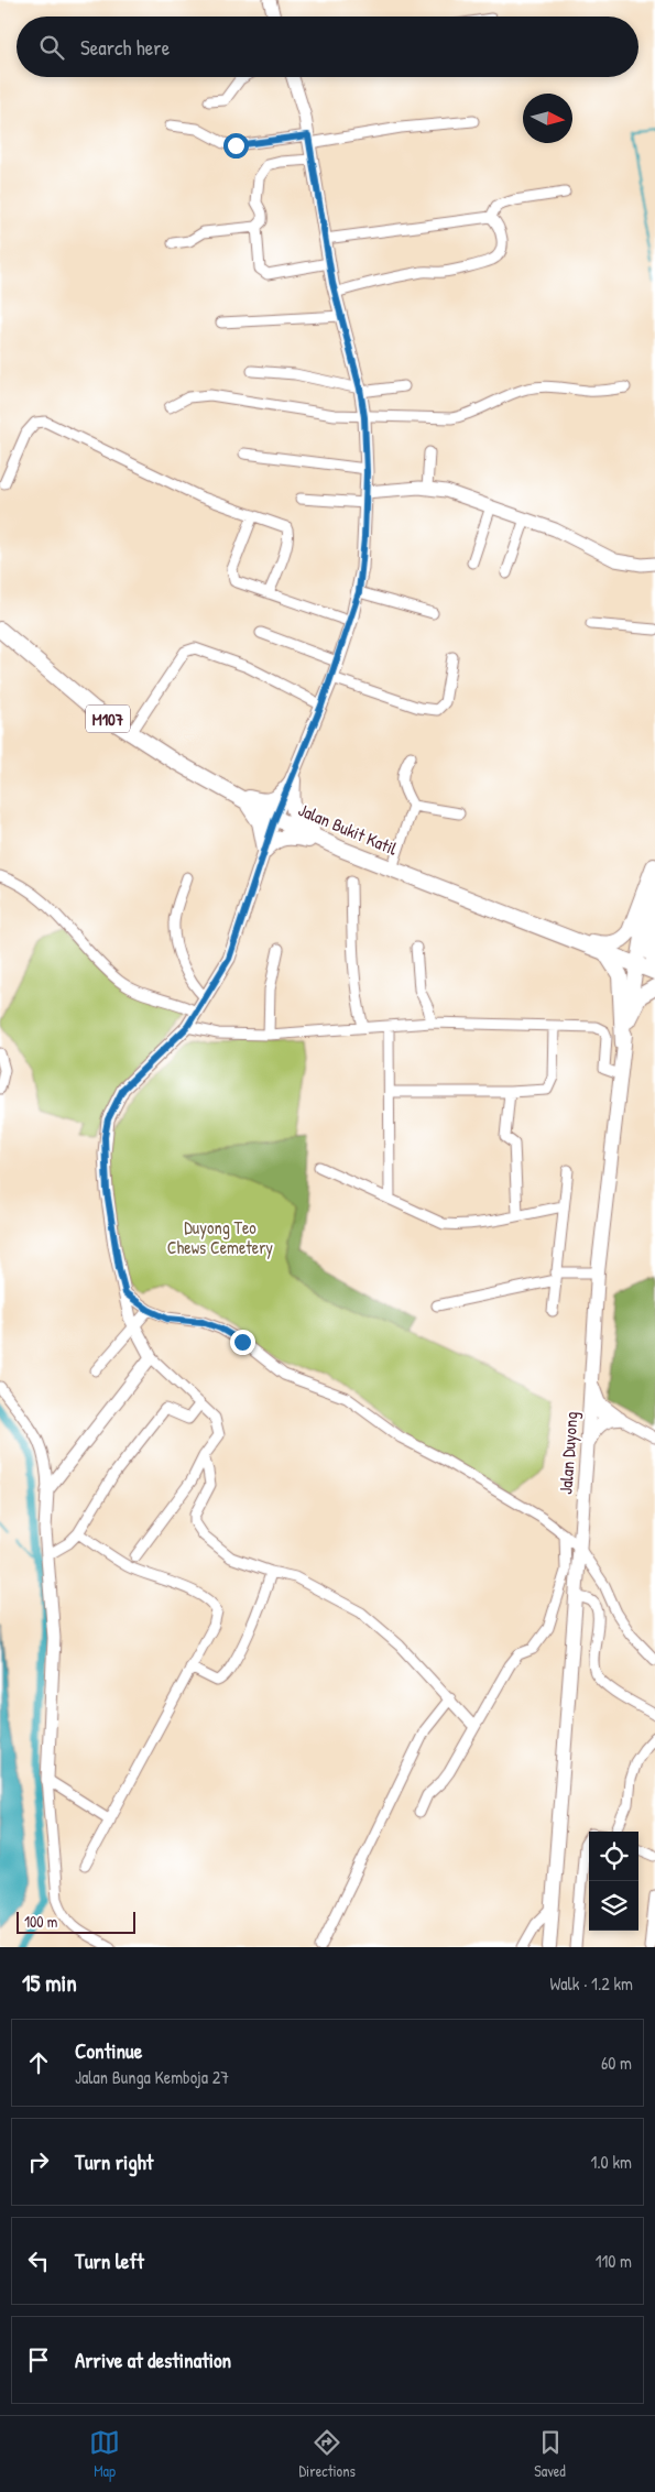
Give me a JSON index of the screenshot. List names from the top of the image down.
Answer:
{
  "streets": {
    "main road": ["M107", "Jalan Bukit Katil", "Jalan Duyong"]
  },
  "crossings": [
    ["Jalan Bukit Katil", "Jalan Duyong"]
  ],
  "parks": ["Duyong Teo Chews Cemetery"],
  "scale_bar": "100 m",
  "north": "right",
  "page": {
    "search": "Search here",
    "scale": "100 m",
    "heading": ["15 min", "Walk · 1.2 km"],
    "list": [
      ["Continue", "Jalan Bunga Kemboja 27", "60 m"],
      ["Turn right", "1.0 km"],
      ["Turn left", "110 m"],
      "Arrive at destination"
    ],
    "nav": ["Map", "Directions", "Saved"]
  }
}
